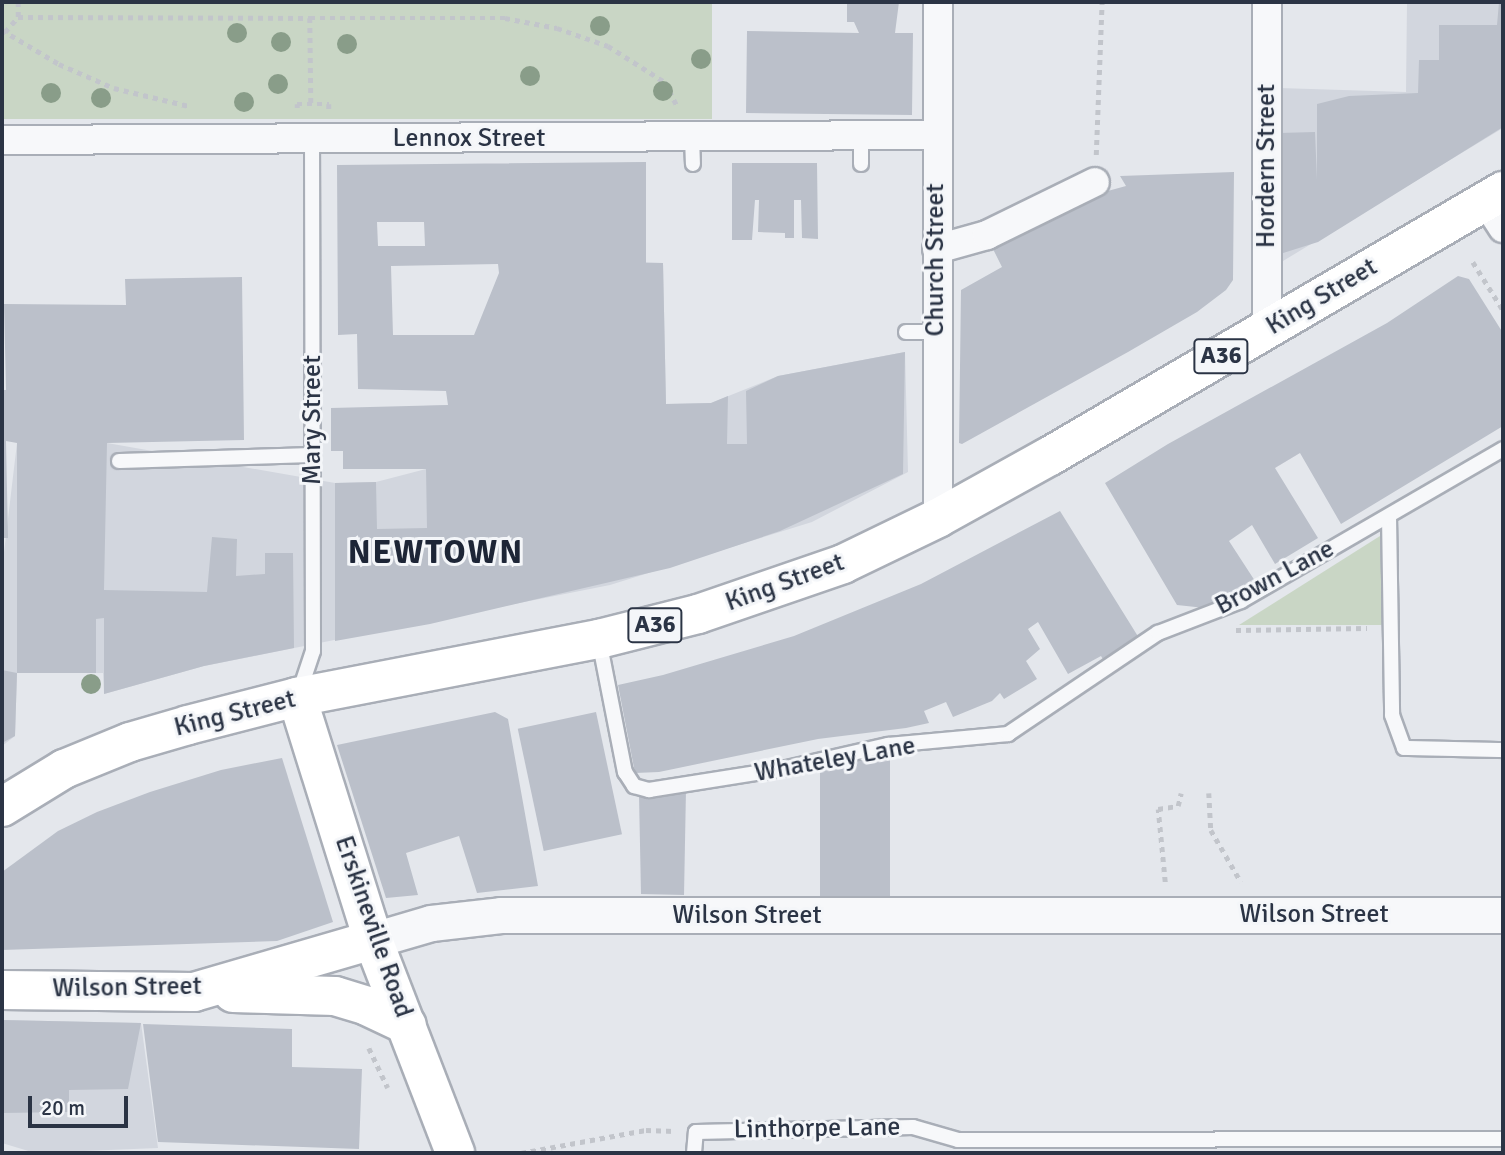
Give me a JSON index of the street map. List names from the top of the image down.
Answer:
{
  "streets": {
    "main road": [
      "King Street",
      "A36",
      "Wilson Street",
      "Erskineville Road"
    ],
    "street": ["Lennox Street", "Hordern Street", "Church Street"],
    "lane": [
      "Mary Street",
      "Brown Lane",
      "Whateley Lane",
      "Linthorpe Lane"
    ]
  },
  "crossings": [
    ["Lennox Street", "Church Street"],
    ["Lennox Street", "Mary Street"],
    ["Hordern Street", "King Street"],
    ["Church Street", "King Street"],
    ["King Street", "Mary Street"],
    ["King Street", "Whateley Lane"],
    ["King Street", "Erskineville Road"],
    ["Mary Street", "Erskineville Road"],
    ["Brown Lane", "Whateley Lane"],
    ["Wilson Street", "Erskineville Road"]
  ],
  "districts": ["NEWTOWN"],
  "scale_bar": "20 m"
}
